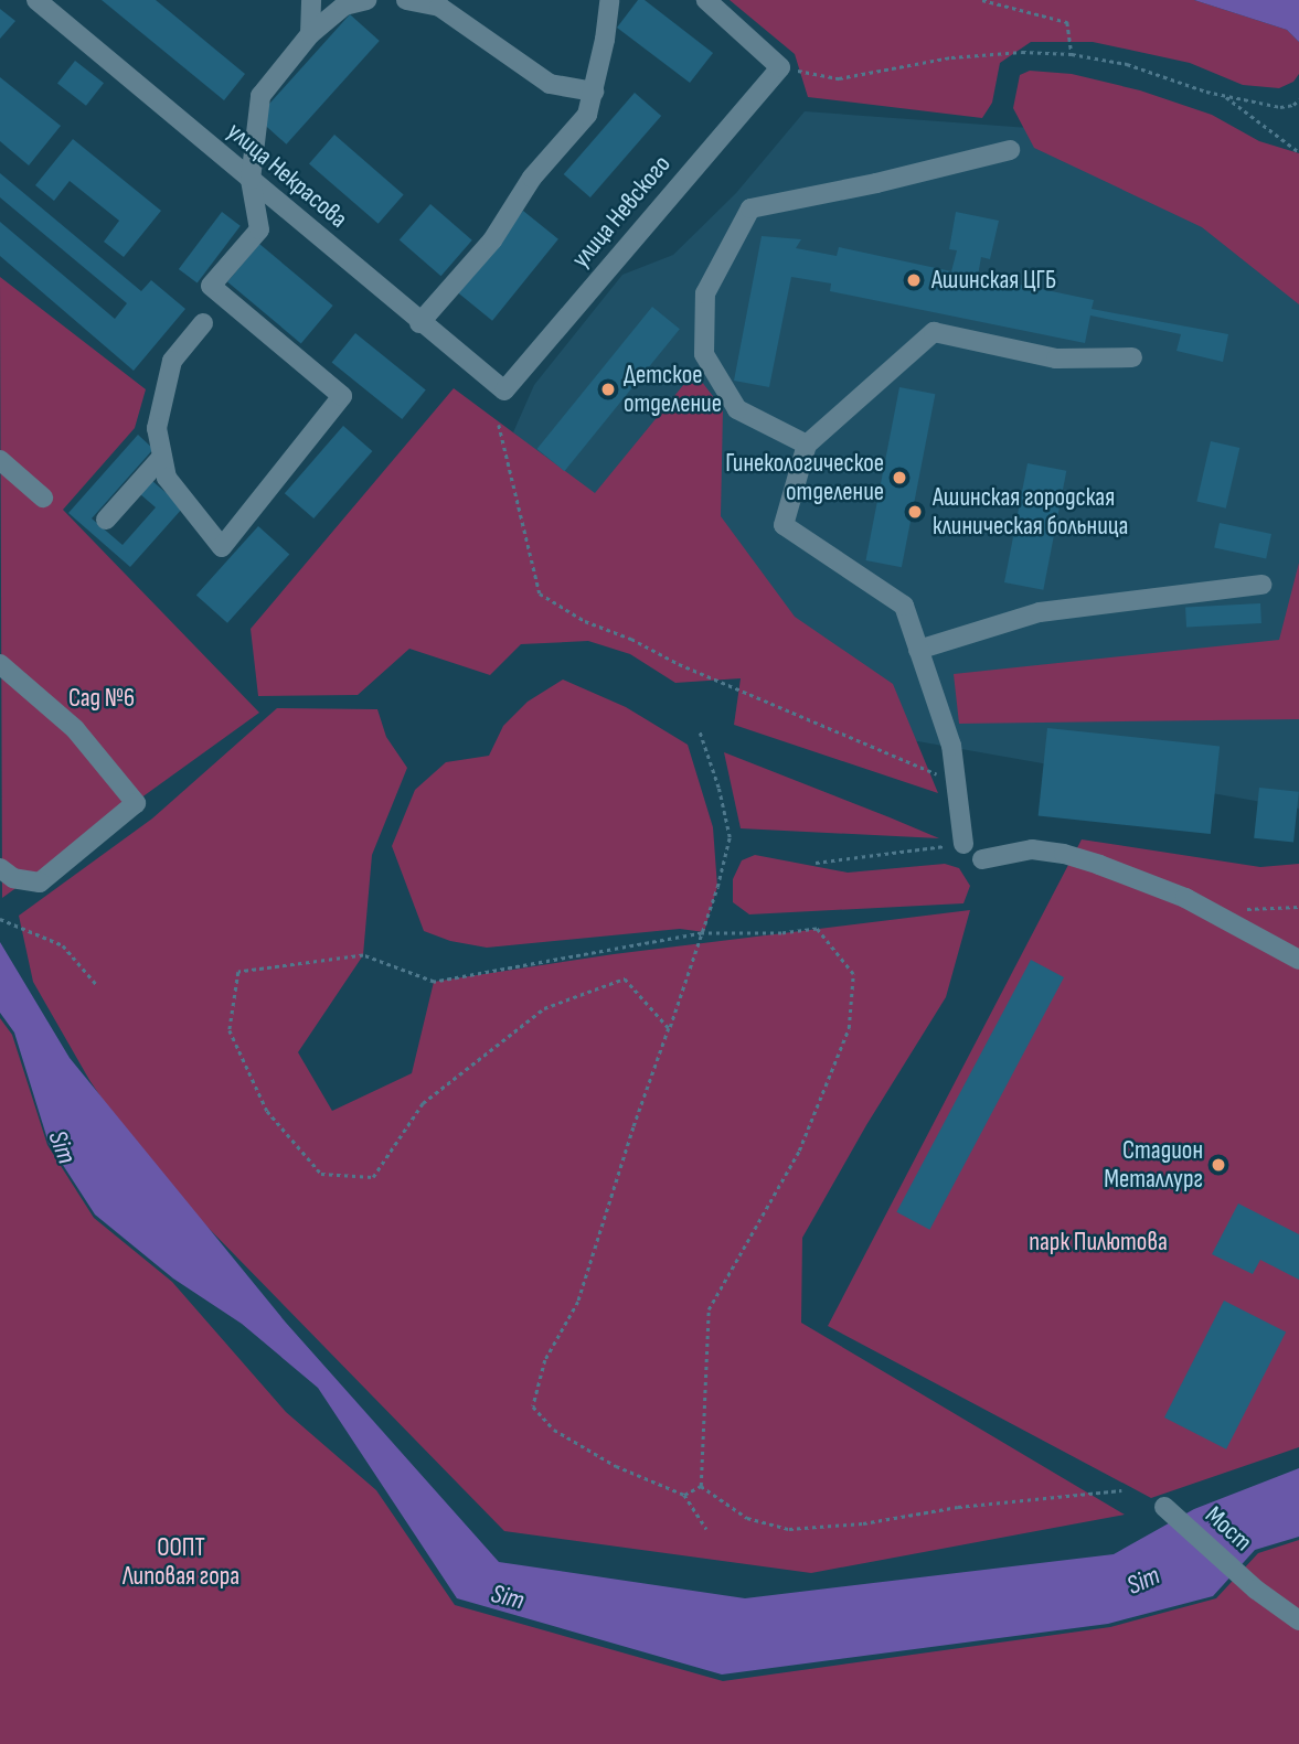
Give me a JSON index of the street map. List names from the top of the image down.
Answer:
{
  "streets": {
    "street": ["улица Некрасова", "улица Невского", "Мост"]
  },
  "crossings": [
    ["улица Некрасова", "улица Невского"]
  ],
  "water": ["Sim"],
  "parks": ["Сад №6", "парк Пилютова", "ООПТ Липовая гора"],
  "places": [
    "Ашинская ЦГБ",
    "Детское отделение",
    "Гинекологическое отделение",
    "Ашинская городская клиническая больница",
    "Стадион Металлург"
  ]
}
